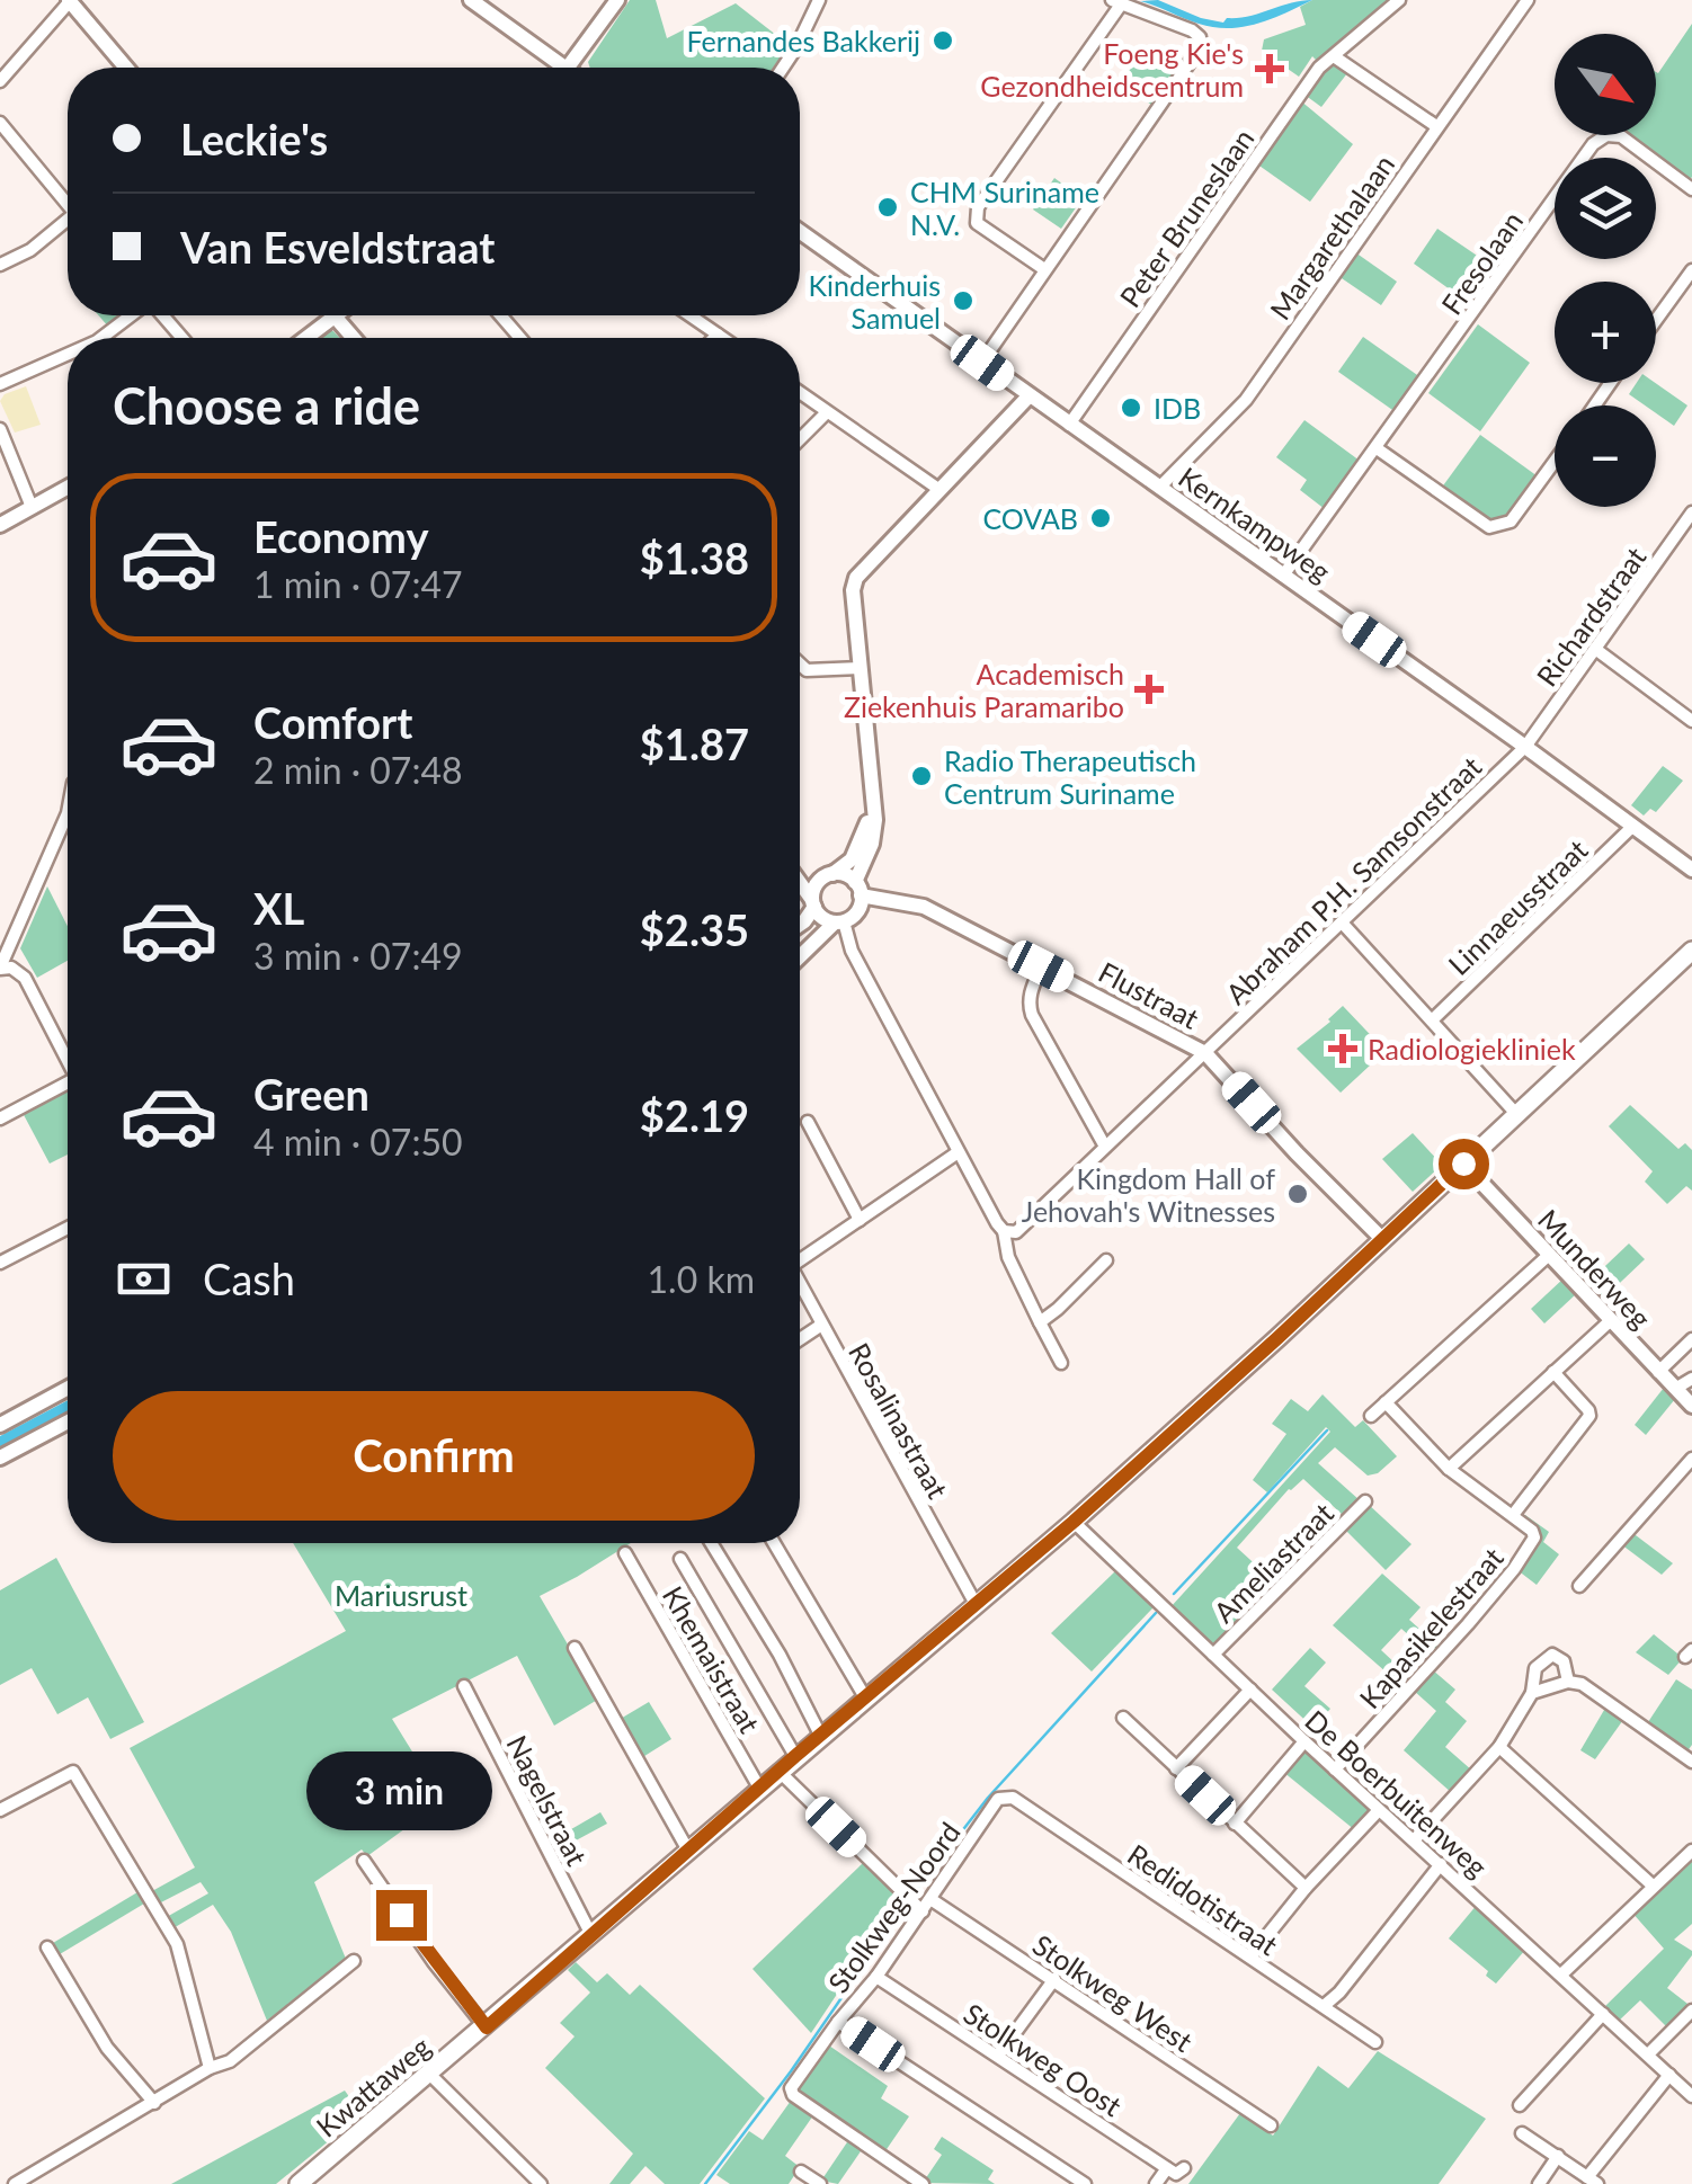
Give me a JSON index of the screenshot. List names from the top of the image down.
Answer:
{
  "streets": {
    "main road": ["Kwattaweg"],
    "street": [
      "Peter Bruneslaan",
      "Margarethalaan",
      "Fresolaan",
      "Kernkampweg",
      "Richardstraat",
      "Abraham P.H. Samsonstraat",
      "Linnaeusstraat",
      "Flustraat",
      "Munderweg",
      "Rosalinastraat",
      "Ameliastraat",
      "Kapasikelestraat",
      "Khemaistraat",
      "De Boerbuitenweg",
      "Nagelstraat",
      "Redidotistraat",
      "Stolkweg-Noord",
      "Stolkweg West",
      "Stolkweg Oost"
    ]
  },
  "crossings": [
    ["Peter Bruneslaan", "Kernkampweg"],
    ["Margarethalaan", "Kernkampweg"],
    ["Fresolaan", "Kernkampweg"],
    ["Kernkampweg", "Richardstraat"],
    ["Kernkampweg", "Abraham P.H. Samsonstraat"],
    ["Kernkampweg", "Linnaeusstraat"],
    ["Richardstraat", "Abraham P.H. Samsonstraat"],
    ["Abraham P.H. Samsonstraat", "Flustraat"],
    ["Flustraat", "Kwattaweg"],
    ["Munderweg", "Kwattaweg"],
    ["Rosalinastraat", "Kwattaweg"],
    ["Ameliastraat", "De Boerbuitenweg"],
    ["Kapasikelestraat", "De Boerbuitenweg"],
    ["Khemaistraat", "Kwattaweg"],
    ["De Boerbuitenweg", "Kwattaweg"],
    ["Nagelstraat", "Kwattaweg"],
    ["Redidotistraat", "Stolkweg-Noord"],
    ["Stolkweg-Noord", "Stolkweg West"],
    ["Stolkweg-Noord", "Stolkweg Oost"],
    ["Stolkweg West", "Kwattaweg"]
  ],
  "parks": ["Mariusrust"],
  "places": {
    "other": [
      "Fernandes Bakkerij",
      "CHM Suriname N.V.",
      "Kinderhuis Samuel",
      "IDB",
      "COVAB",
      "Radio Therapeutisch Centrum Suriname",
      "Kingdom Hall of Jehovah's Witnesses"
    ],
    "health": ["Foeng Kie's Gezondheidscentrum", "Academisch Ziekenhuis Paramaribo", "Radiologiekliniek"]
  },
  "north": "bottom right",
  "page": {
    "map_buttons": ["+", "−"],
    "banner": ["Leckie's", "Van Esveldstraat"],
    "heading": "Choose a ride",
    "list": [
      {
        "name": "Economy",
        "note": "1 min · 07:47",
        "value": "$1.38"
      },
      {
        "name": "Comfort",
        "note": "2 min · 07:48",
        "value": "$1.87"
      },
      {
        "name": "XL",
        "note": "3 min · 07:49",
        "value": "$2.35"
      },
      {
        "name": "Green",
        "note": "4 min · 07:50",
        "value": "$2.19"
      }
    ],
    "pay": ["Cash", "1.0 km"],
    "buttons": "Confirm",
    "bubble": "3 min"
  }
}
